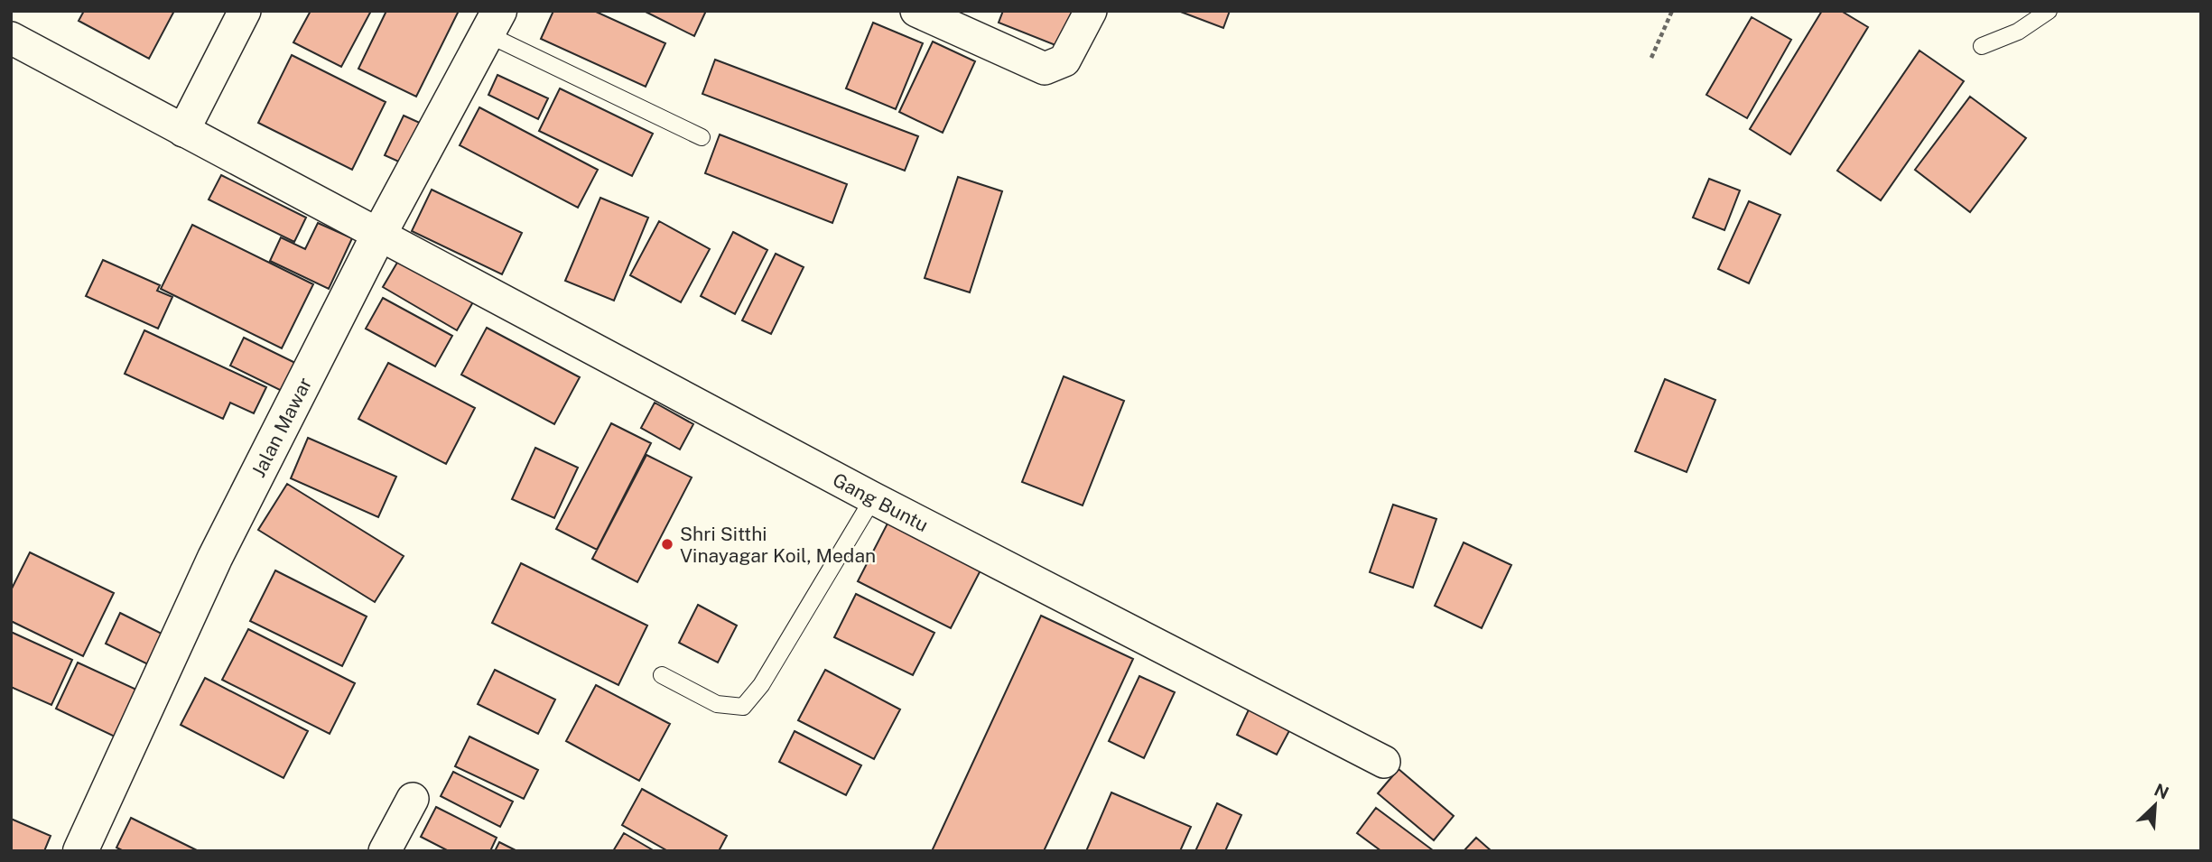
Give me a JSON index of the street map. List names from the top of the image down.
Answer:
{
  "streets": {
    "street": ["Jalan Mawar", "Gang Buntu"]
  },
  "crossings": [
    ["Jalan Mawar", "Gang Buntu"]
  ],
  "places": ["Shri Sitthi Vinayagar Koil, Medan"],
  "north": "top right"
}
